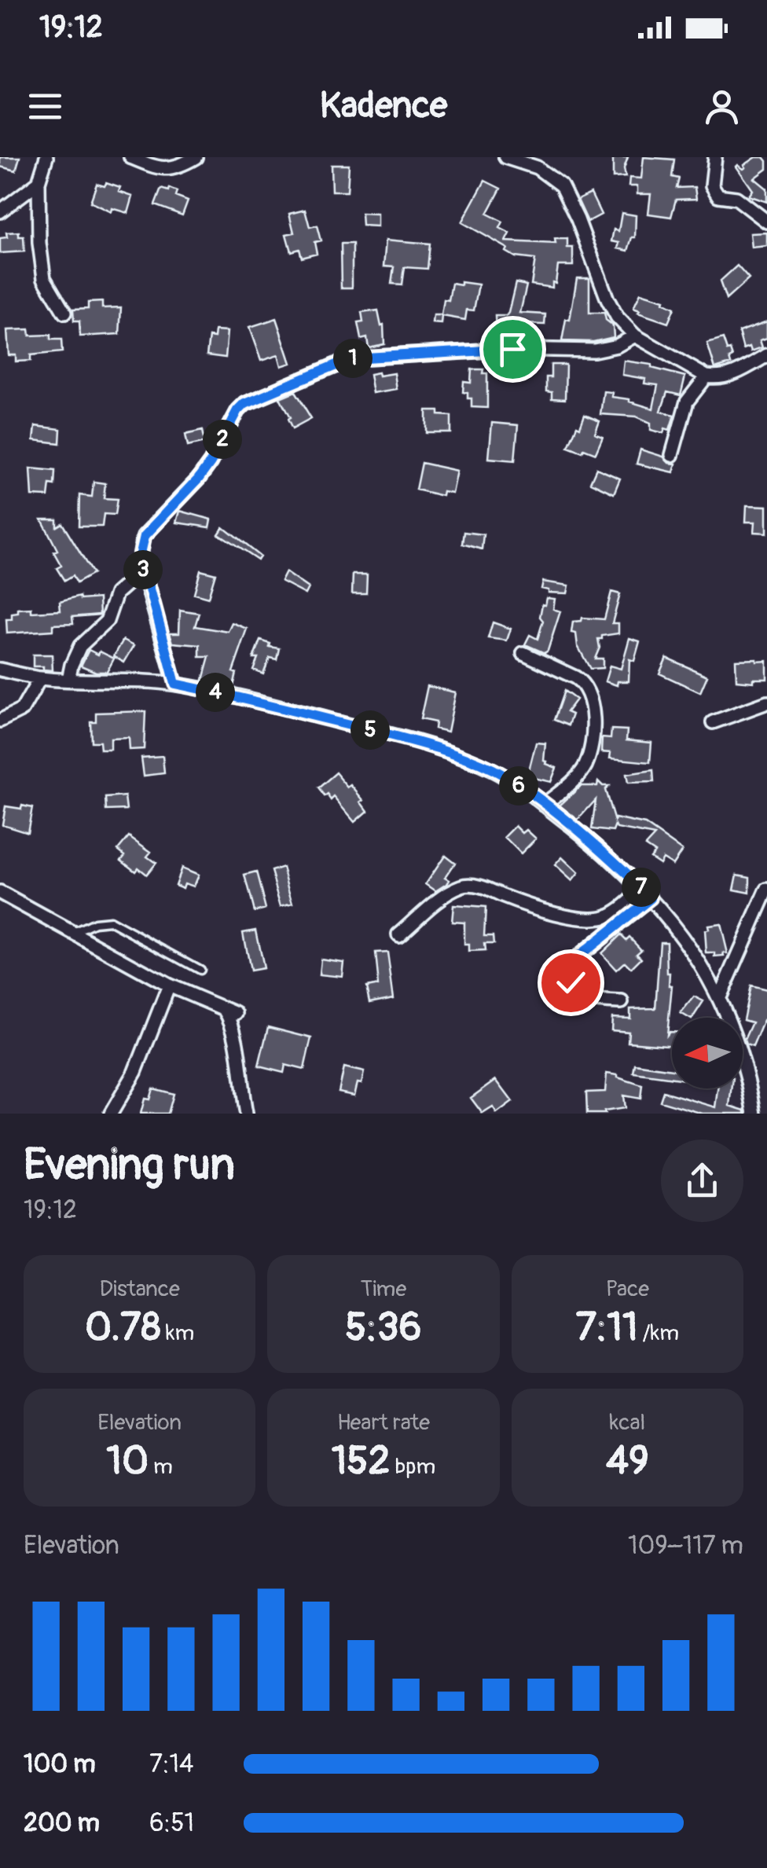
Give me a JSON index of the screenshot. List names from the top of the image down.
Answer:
{
  "north": "left",
  "page": {
    "status": "19:12",
    "header": "Kadence",
    "pins": [
      "1",
      "2",
      "3",
      "4",
      "5",
      "6",
      "7"
    ],
    "heading": ["Evening run", "19:12"],
    "stats": [
      ["Distance", "0.78 km"],
      ["Time", "5:36"],
      ["Pace", "7:11 /km"],
      ["Elevation", "10 m"],
      ["Heart rate", "152 bpm"],
      ["kcal", "49"]
    ],
    "chart": ["Elevation", "109–117 m"],
    "list": [
      {
        "name": "100 m",
        "note": "7:14"
      },
      {
        "name": "200 m",
        "note": "6:51"
      }
    ]
  }
}
